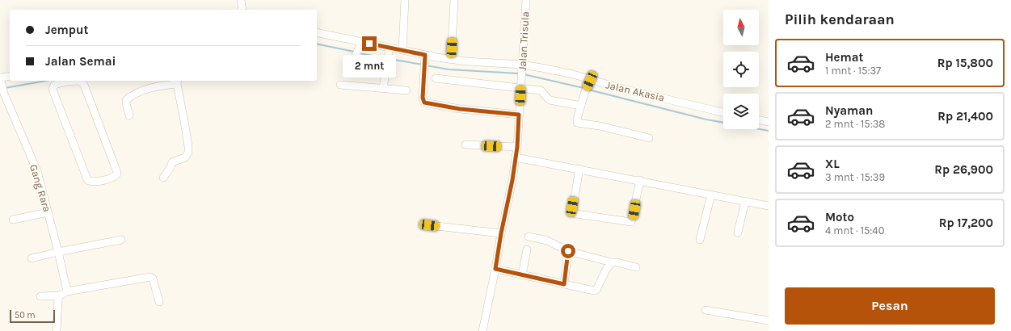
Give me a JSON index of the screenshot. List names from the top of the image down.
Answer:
{
  "streets": {
    "street": ["Jalan Trisula", "Jalan Akasia", "Gang Rara"]
  },
  "crossings": [
    ["Jalan Trisula", "Jalan Akasia"]
  ],
  "scale_bar": "50 m",
  "north": "top",
  "page": {
    "heading": "Pilih kendaraan",
    "banner": ["Jemput", "Jalan Semai"],
    "list": [
      {
        "name": "Hemat",
        "note": "1 mnt · 15:37",
        "value": "Rp 15,800"
      },
      {
        "name": "Nyaman",
        "note": "2 mnt · 15:38",
        "value": "Rp 21,400"
      },
      {
        "name": "XL",
        "note": "3 mnt · 15:39",
        "value": "Rp 26,900"
      },
      {
        "name": "Moto",
        "note": "4 mnt · 15:40",
        "value": "Rp 17,200"
      }
    ],
    "bubble": "2 mnt",
    "buttons": "Pesan",
    "scale": "50 m"
  }
}
